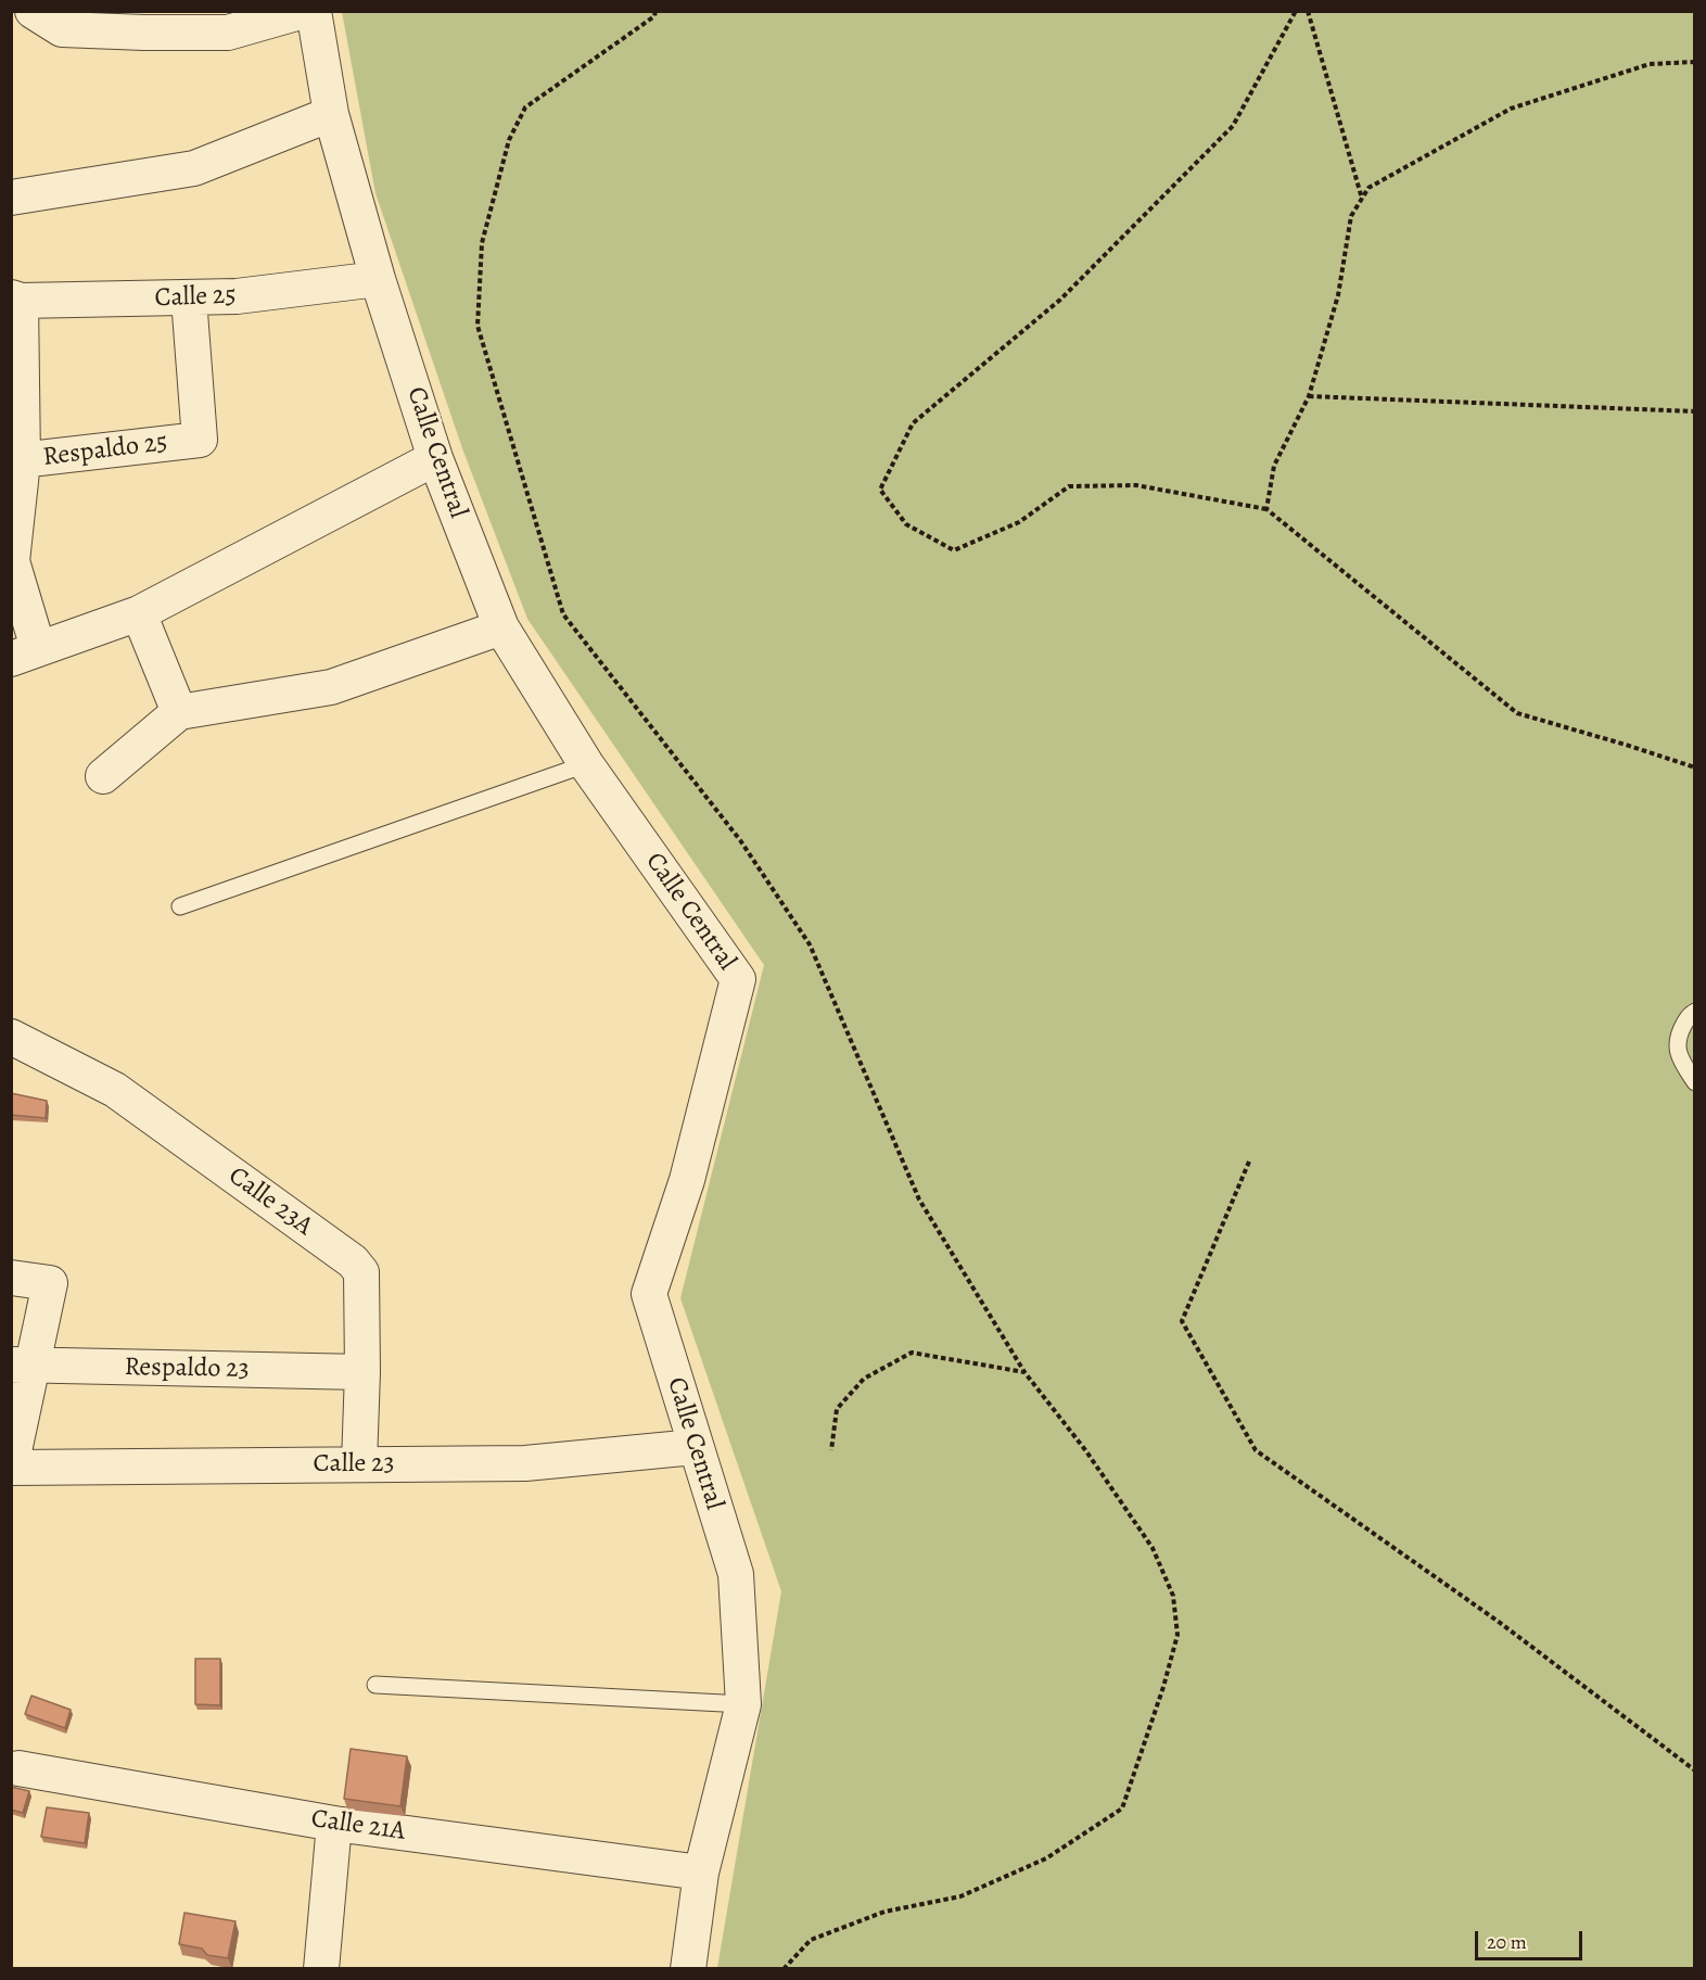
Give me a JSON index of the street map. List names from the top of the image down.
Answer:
{
  "streets": {
    "street": [
      "Calle 25",
      "Respaldo 25",
      "Calle Central",
      "Calle 23A",
      "Respaldo 23",
      "Calle 23",
      "Calle 21A"
    ]
  },
  "crossings": [
    ["Calle 25", "Respaldo 25"],
    ["Calle 25", "Calle Central"],
    ["Calle Central", "Calle 23"],
    ["Calle Central", "Calle 21A"],
    ["Calle 23A", "Respaldo 23"],
    ["Calle 23A", "Calle 23"]
  ],
  "scale_bar": "20 m"
}
